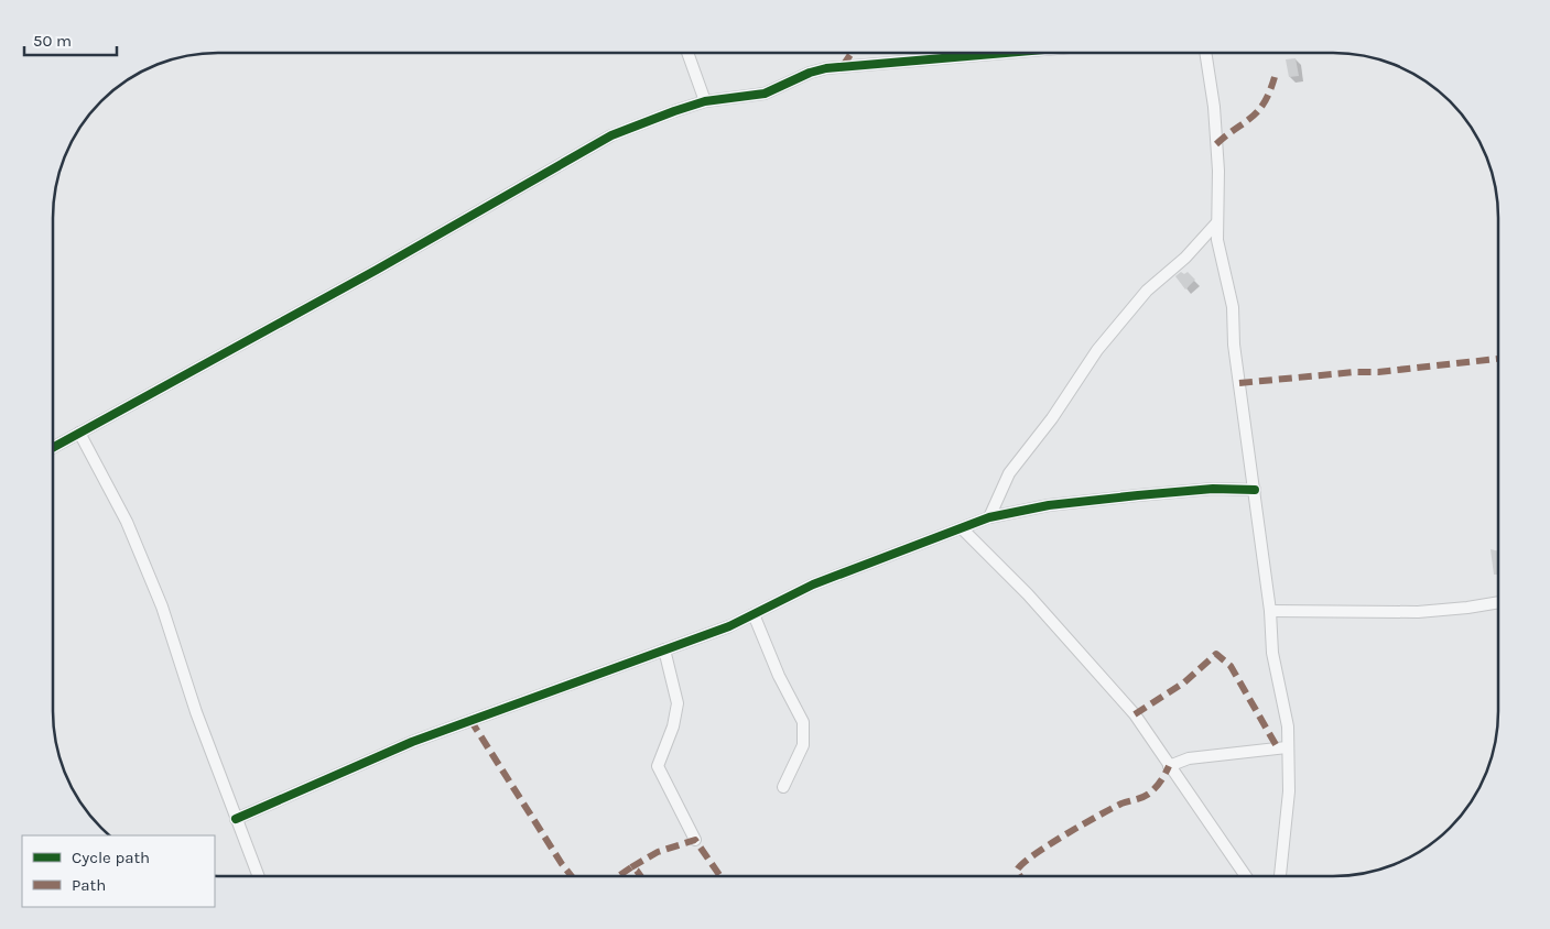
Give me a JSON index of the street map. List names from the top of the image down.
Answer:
{
  "legend": ["Cycle path", "Path"],
  "scale_bar": "50 m"
}
